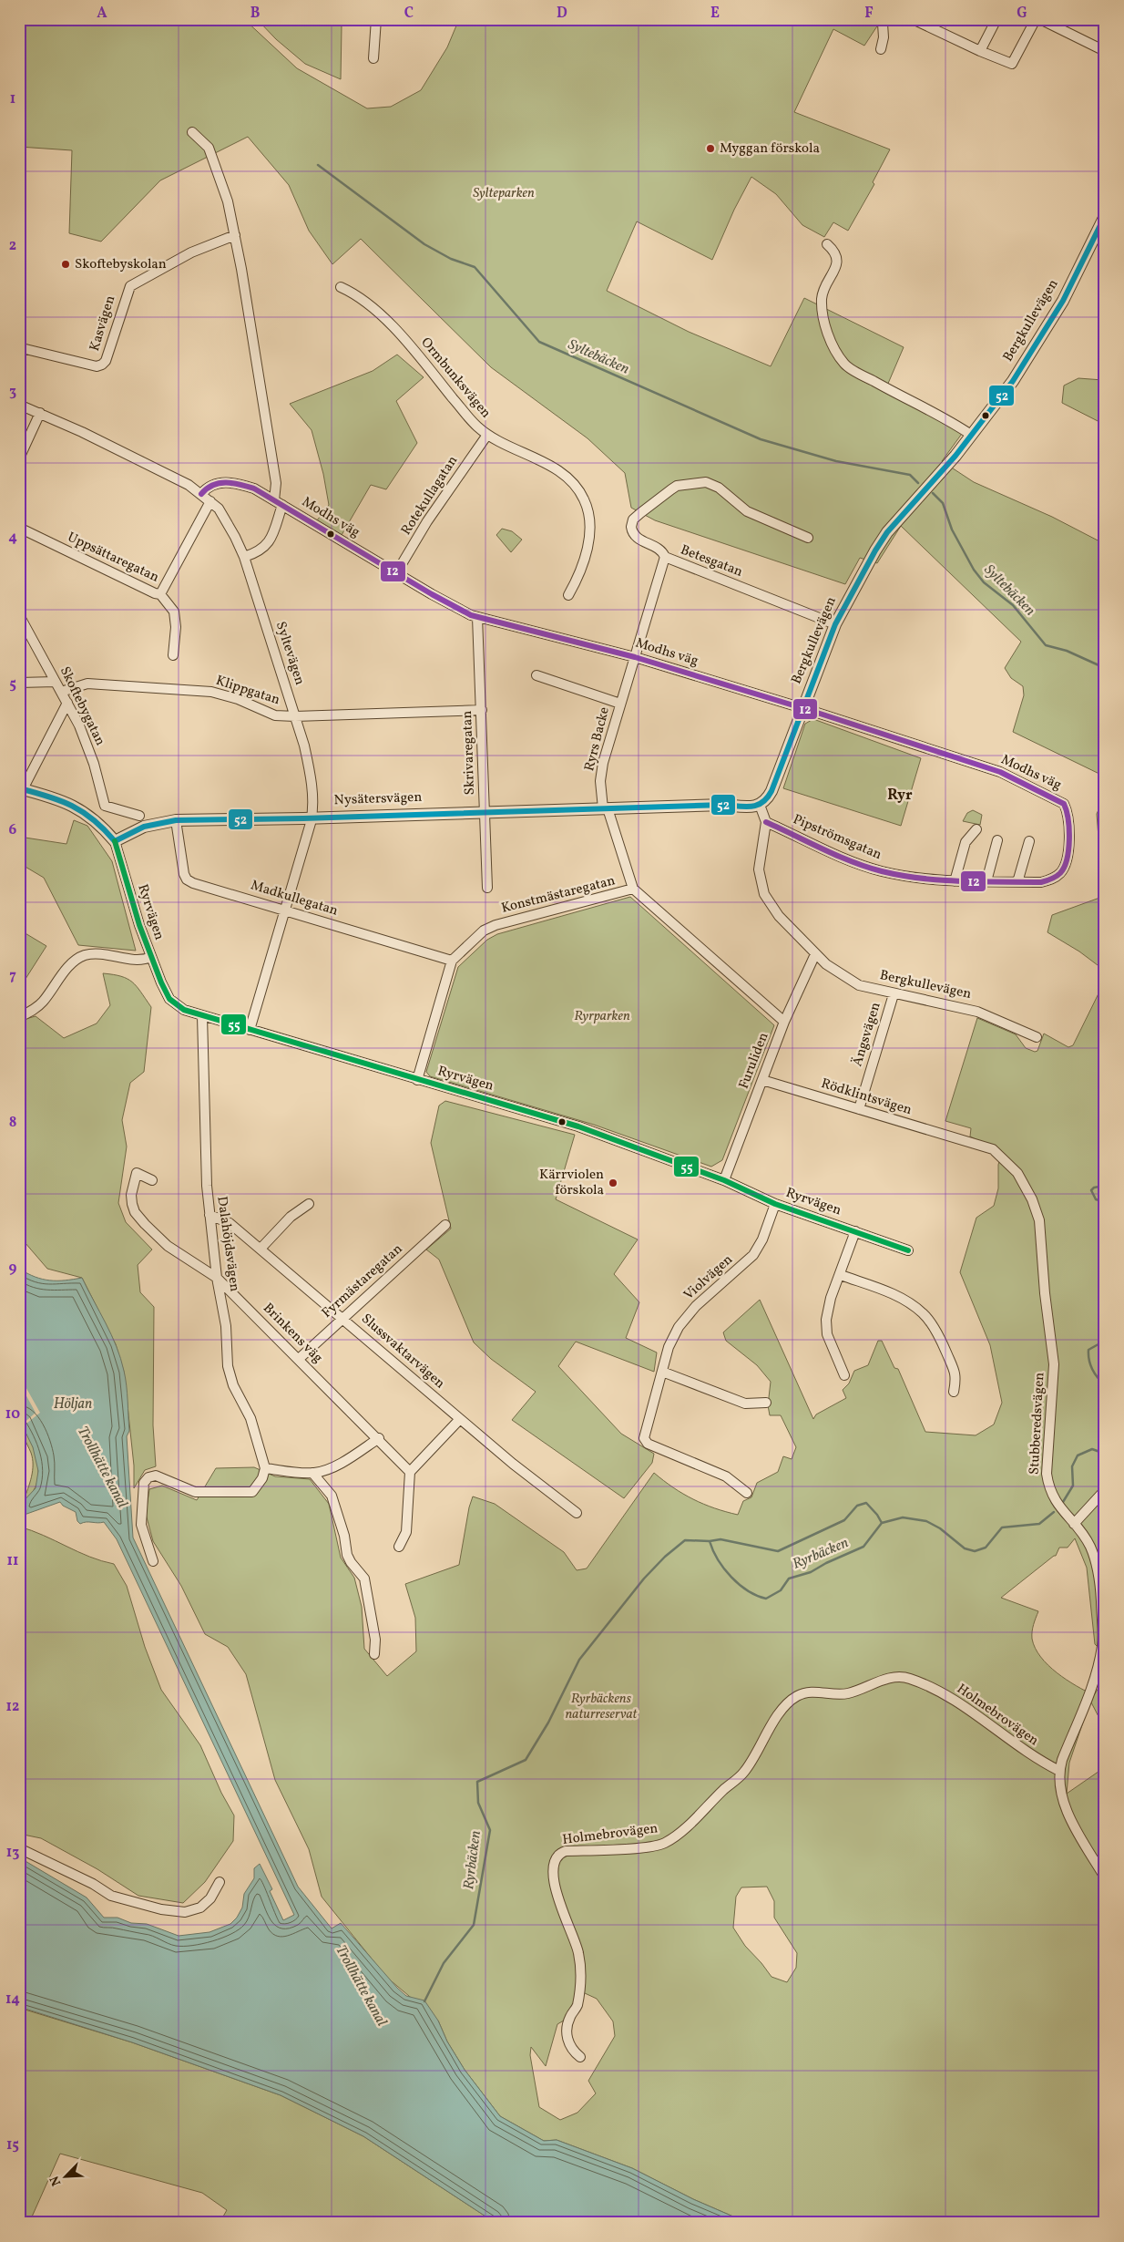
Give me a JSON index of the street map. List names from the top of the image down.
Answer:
{
  "streets": {
    "street": [
      "Bergkullevägen",
      "Kasvägen",
      "Ormbunksvägen",
      "Rotekullagatan",
      "Modhs väg",
      "Uppsättaregatan",
      "Betesgatan",
      "Syltevägen",
      "Klippgatan",
      "Skoftebygatan",
      "Ryrs Backe",
      "Skrivaregatan",
      "Nysätersvägen",
      "Pipströmsgatan",
      "Konstmästaregatan",
      "Madkullegatan",
      "Ryrvägen",
      "Ängsvägen",
      "Furuliden",
      "Rödklintsvägen",
      "Dalahöjdsvägen",
      "Violvägen",
      "Fyrmästaregatan",
      "Brinkens väg",
      "Slussvaktarvägen",
      "Stubberedsvägen",
      "Holmebrovägen"
    ]
  },
  "crossings": [
    ["Bergkullevägen", "Modhs väg"],
    ["Bergkullevägen", "Betesgatan"],
    ["Bergkullevägen", "Nysätersvägen"],
    ["Bergkullevägen", "Pipströmsgatan"],
    ["Bergkullevägen", "Ängsvägen"],
    ["Bergkullevägen", "Furuliden"],
    ["Ormbunksvägen", "Rotekullagatan"],
    ["Rotekullagatan", "Modhs väg"],
    ["Modhs väg", "Syltevägen"],
    ["Modhs väg", "Ryrs Backe"],
    ["Modhs väg", "Skrivaregatan"],
    ["Modhs väg", "Pipströmsgatan"],
    ["Betesgatan", "Ryrs Backe"],
    ["Syltevägen", "Klippgatan"],
    ["Syltevägen", "Nysätersvägen"],
    ["Syltevägen", "Madkullegatan"],
    ["Syltevägen", "Ryrvägen"],
    ["Klippgatan", "Skoftebygatan"],
    ["Klippgatan", "Skrivaregatan"],
    ["Ryrs Backe", "Nysätersvägen"],
    ["Ryrs Backe", "Konstmästaregatan"],
    ["Skrivaregatan", "Nysätersvägen"],
    ["Nysätersvägen", "Madkullegatan"],
    ["Nysätersvägen", "Ryrvägen"],
    ["Konstmästaregatan", "Madkullegatan"],
    ["Konstmästaregatan", "Furuliden"],
    ["Ryrvägen", "Furuliden"],
    ["Ryrvägen", "Dalahöjdsvägen"],
    ["Ryrvägen", "Violvägen"],
    ["Ängsvägen", "Rödklintsvägen"],
    ["Furuliden", "Rödklintsvägen"],
    ["Rödklintsvägen", "Stubberedsvägen"],
    ["Dalahöjdsvägen", "Brinkens väg"],
    ["Dalahöjdsvägen", "Slussvaktarvägen"],
    ["Fyrmästaregatan", "Brinkens väg"],
    ["Fyrmästaregatan", "Slussvaktarvägen"],
    ["Stubberedsvägen", "Holmebrovägen"]
  ],
  "districts": ["Ryr"],
  "water": [
    "Syltebäcken",
    "Höljan",
    "Trollhätte kanal",
    "Ryrbäcken"
  ],
  "parks": ["Sylteparken", "Ryrparken", "Ryrbäckens naturreservat"],
  "places": ["Myggan förskola", "Skoftebyskolan", "Kärrviolen förskola"],
  "lines": ["transit line 52", "transit line 12", "transit line 55"],
  "north": "bottom left",
  "grid": {
    "columns": [
      "A",
      "B",
      "C",
      "D",
      "E",
      "F",
      "G"
    ],
    "rows": [
      "1",
      "2",
      "3",
      "4",
      "5",
      "6",
      "7",
      "8",
      "9",
      "10",
      "11",
      "12",
      "13",
      "14",
      "15"
    ]
  }
}
